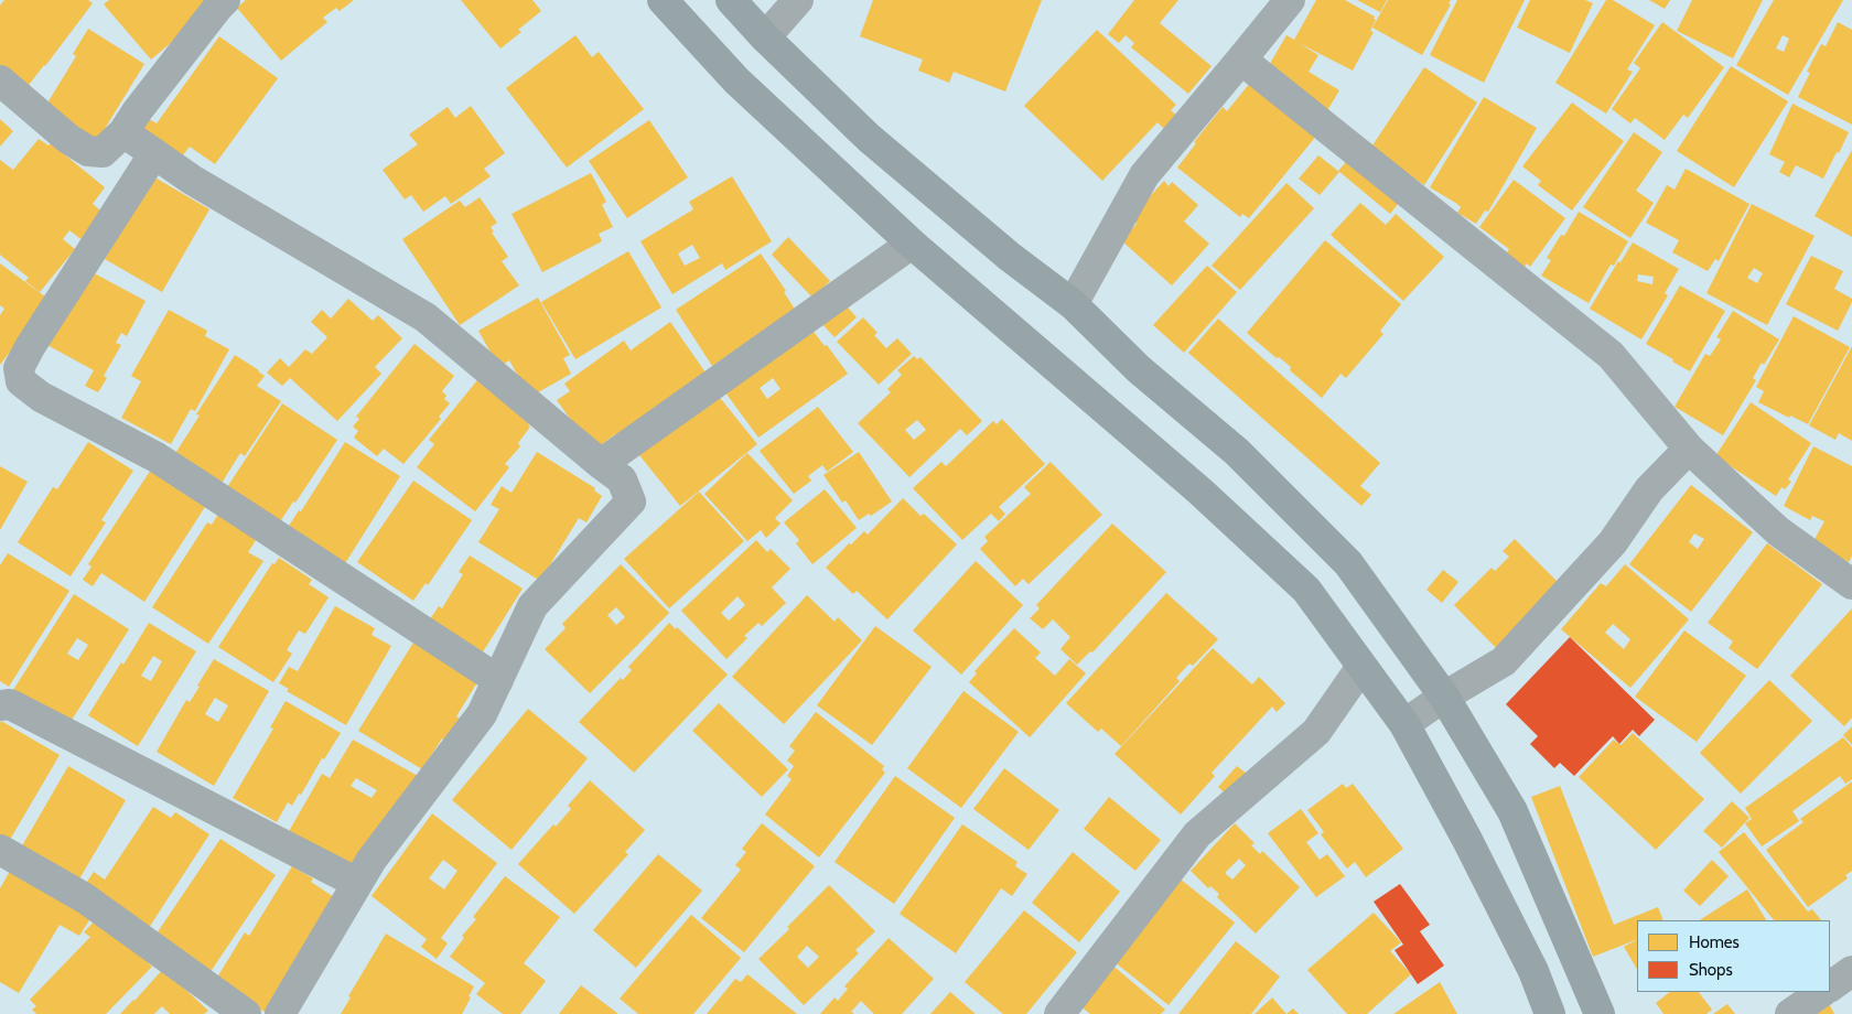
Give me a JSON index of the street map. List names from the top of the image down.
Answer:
{
  "legend": ["Homes", "Shops"]
}
